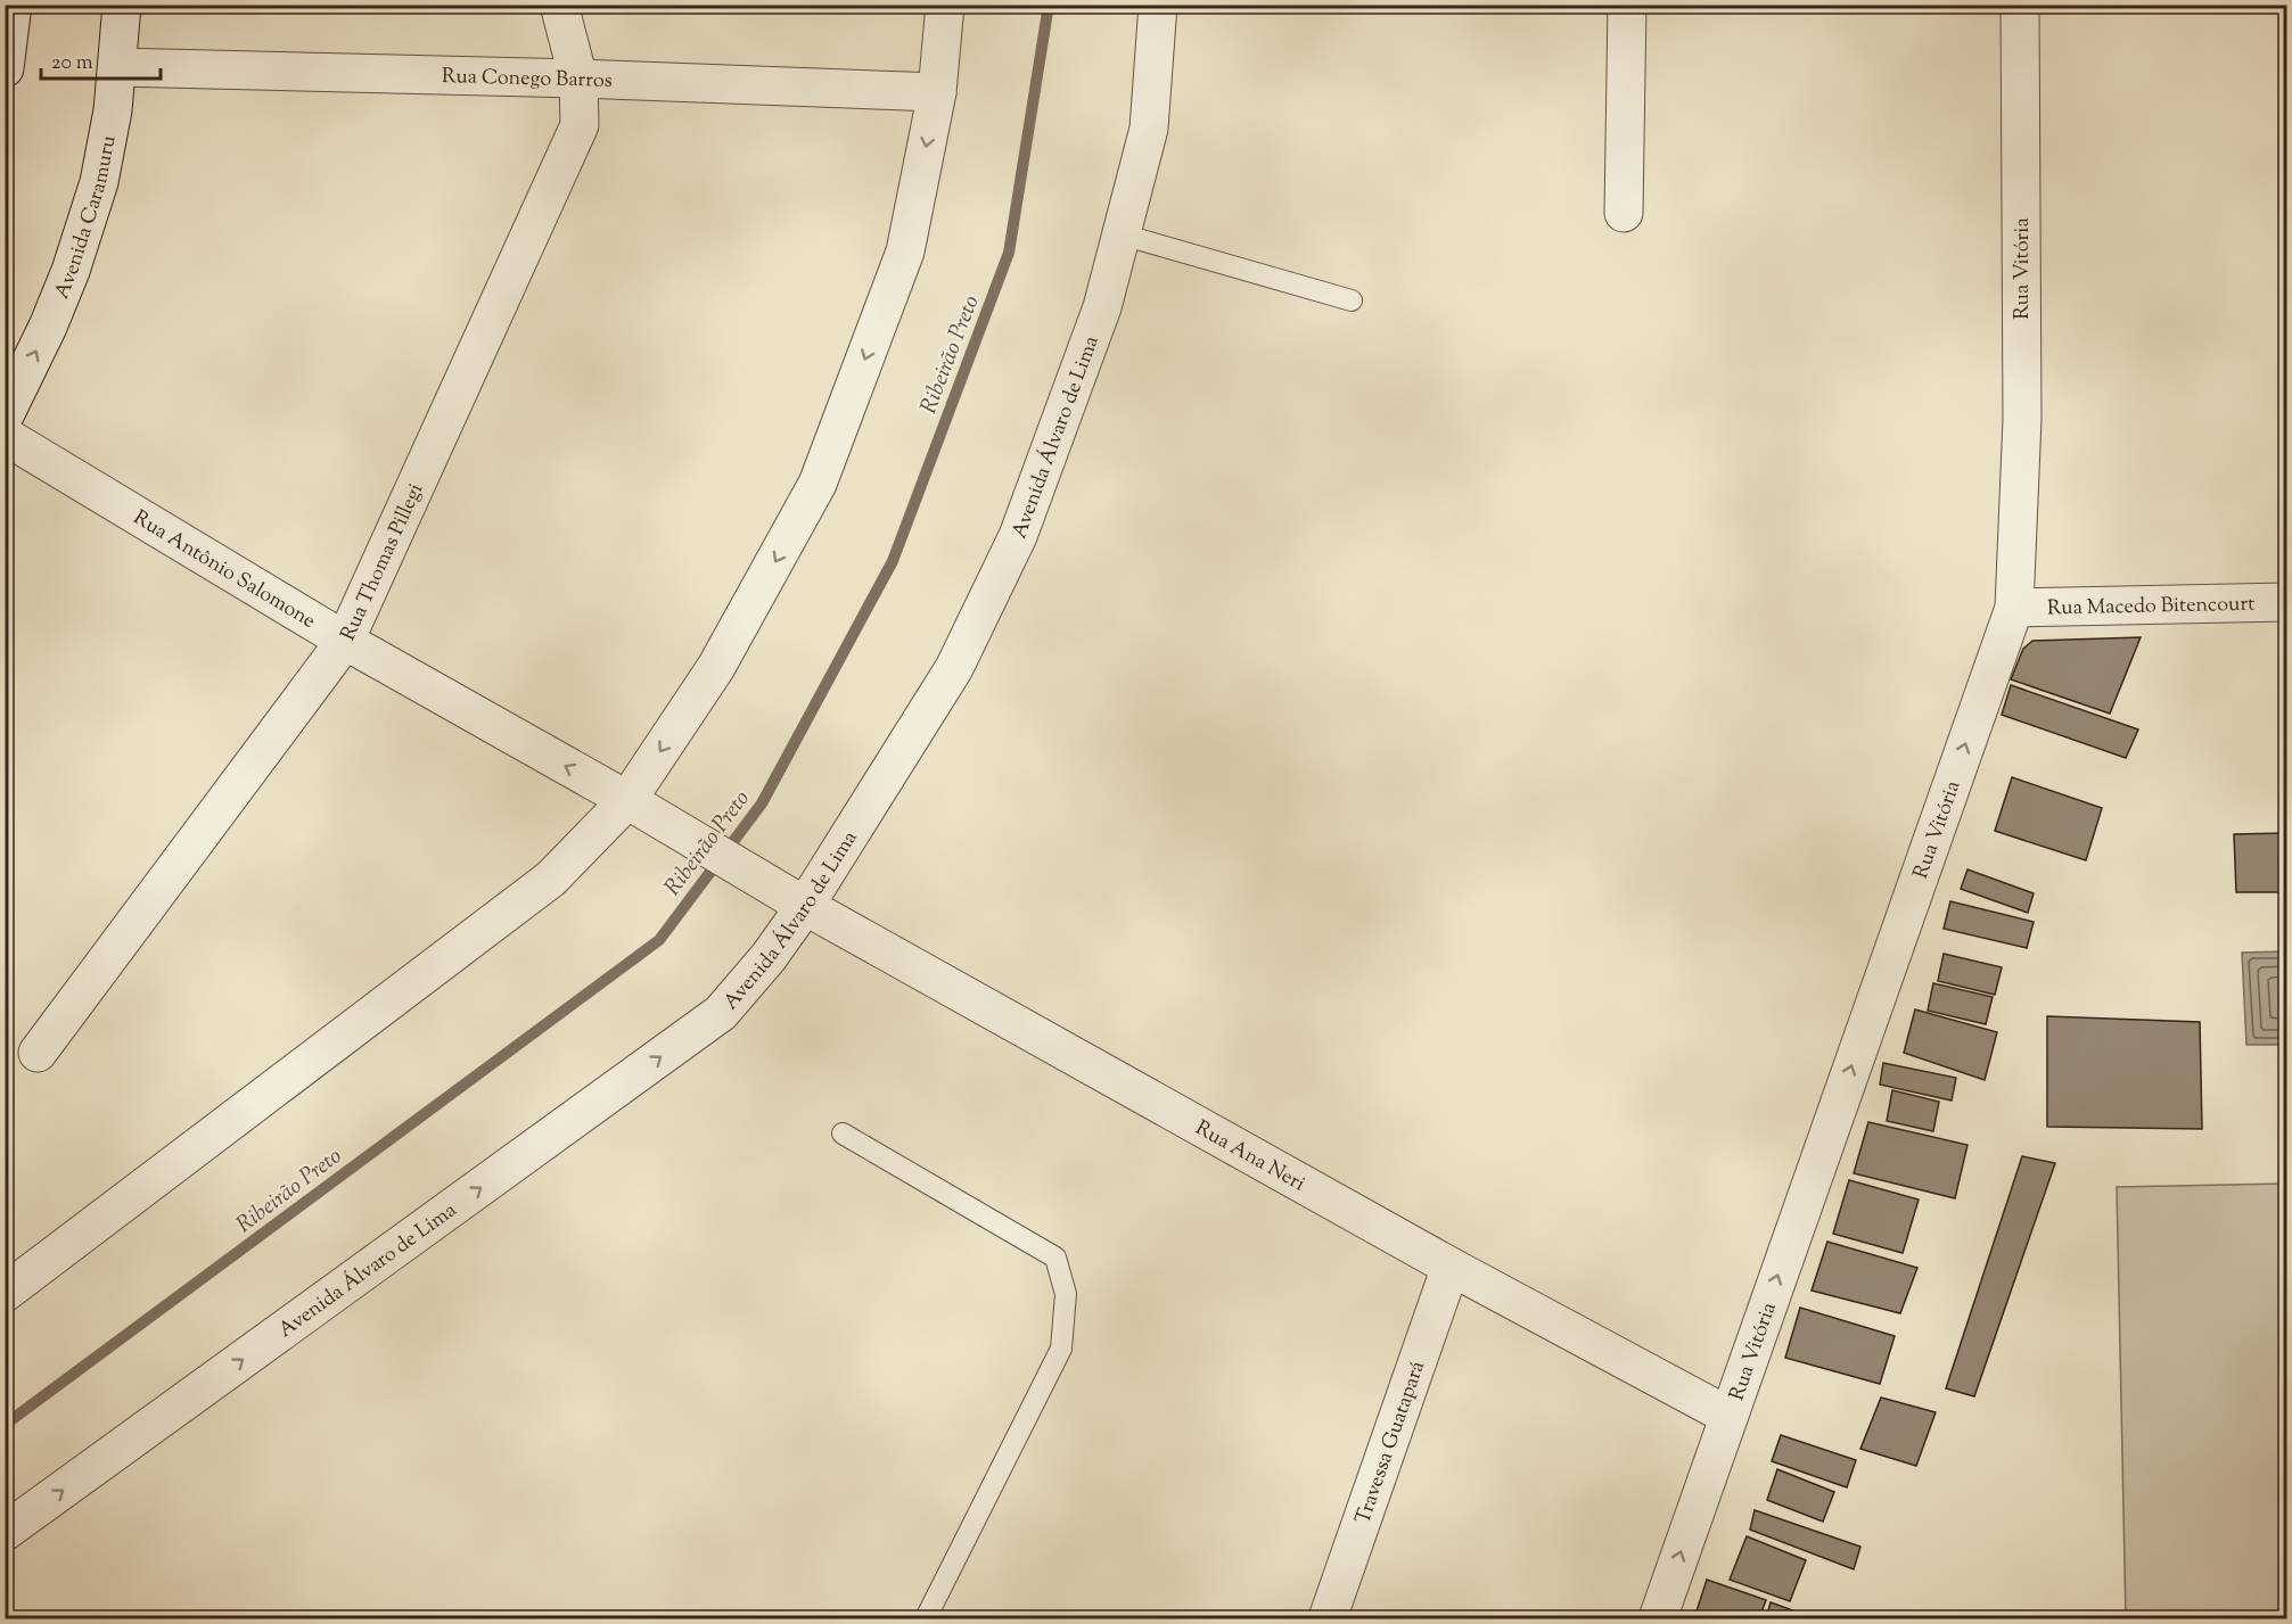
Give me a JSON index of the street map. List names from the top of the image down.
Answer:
{
  "streets": {
    "street": [
      "Rua Conego Barros",
      "Avenida Caramuru",
      "Rua Vitória",
      "Avenida Álvaro de Lima",
      "Rua Thomas Pillegi",
      "Rua Antônio Salomone",
      "Rua Macedo Bitencourt",
      "Rua Ana Neri",
      "Travessa Guatapará"
    ]
  },
  "crossings": [
    ["Rua Conego Barros", "Avenida Caramuru"],
    ["Rua Conego Barros", "Rua Thomas Pillegi"],
    ["Rua Vitória", "Rua Macedo Bitencourt"],
    ["Rua Vitória", "Rua Ana Neri"],
    ["Avenida Álvaro de Lima", "Rua Ana Neri"],
    ["Rua Thomas Pillegi", "Rua Antônio Salomone"],
    ["Rua Antônio Salomone", "Rua Ana Neri"],
    ["Rua Ana Neri", "Travessa Guatapará"]
  ],
  "one_way": ["Avenida Caramuru", "Rua Vitória", "Rua Antônio Salomone"],
  "water": ["Ribeirão Preto"],
  "scale_bar": "20 m"
}
